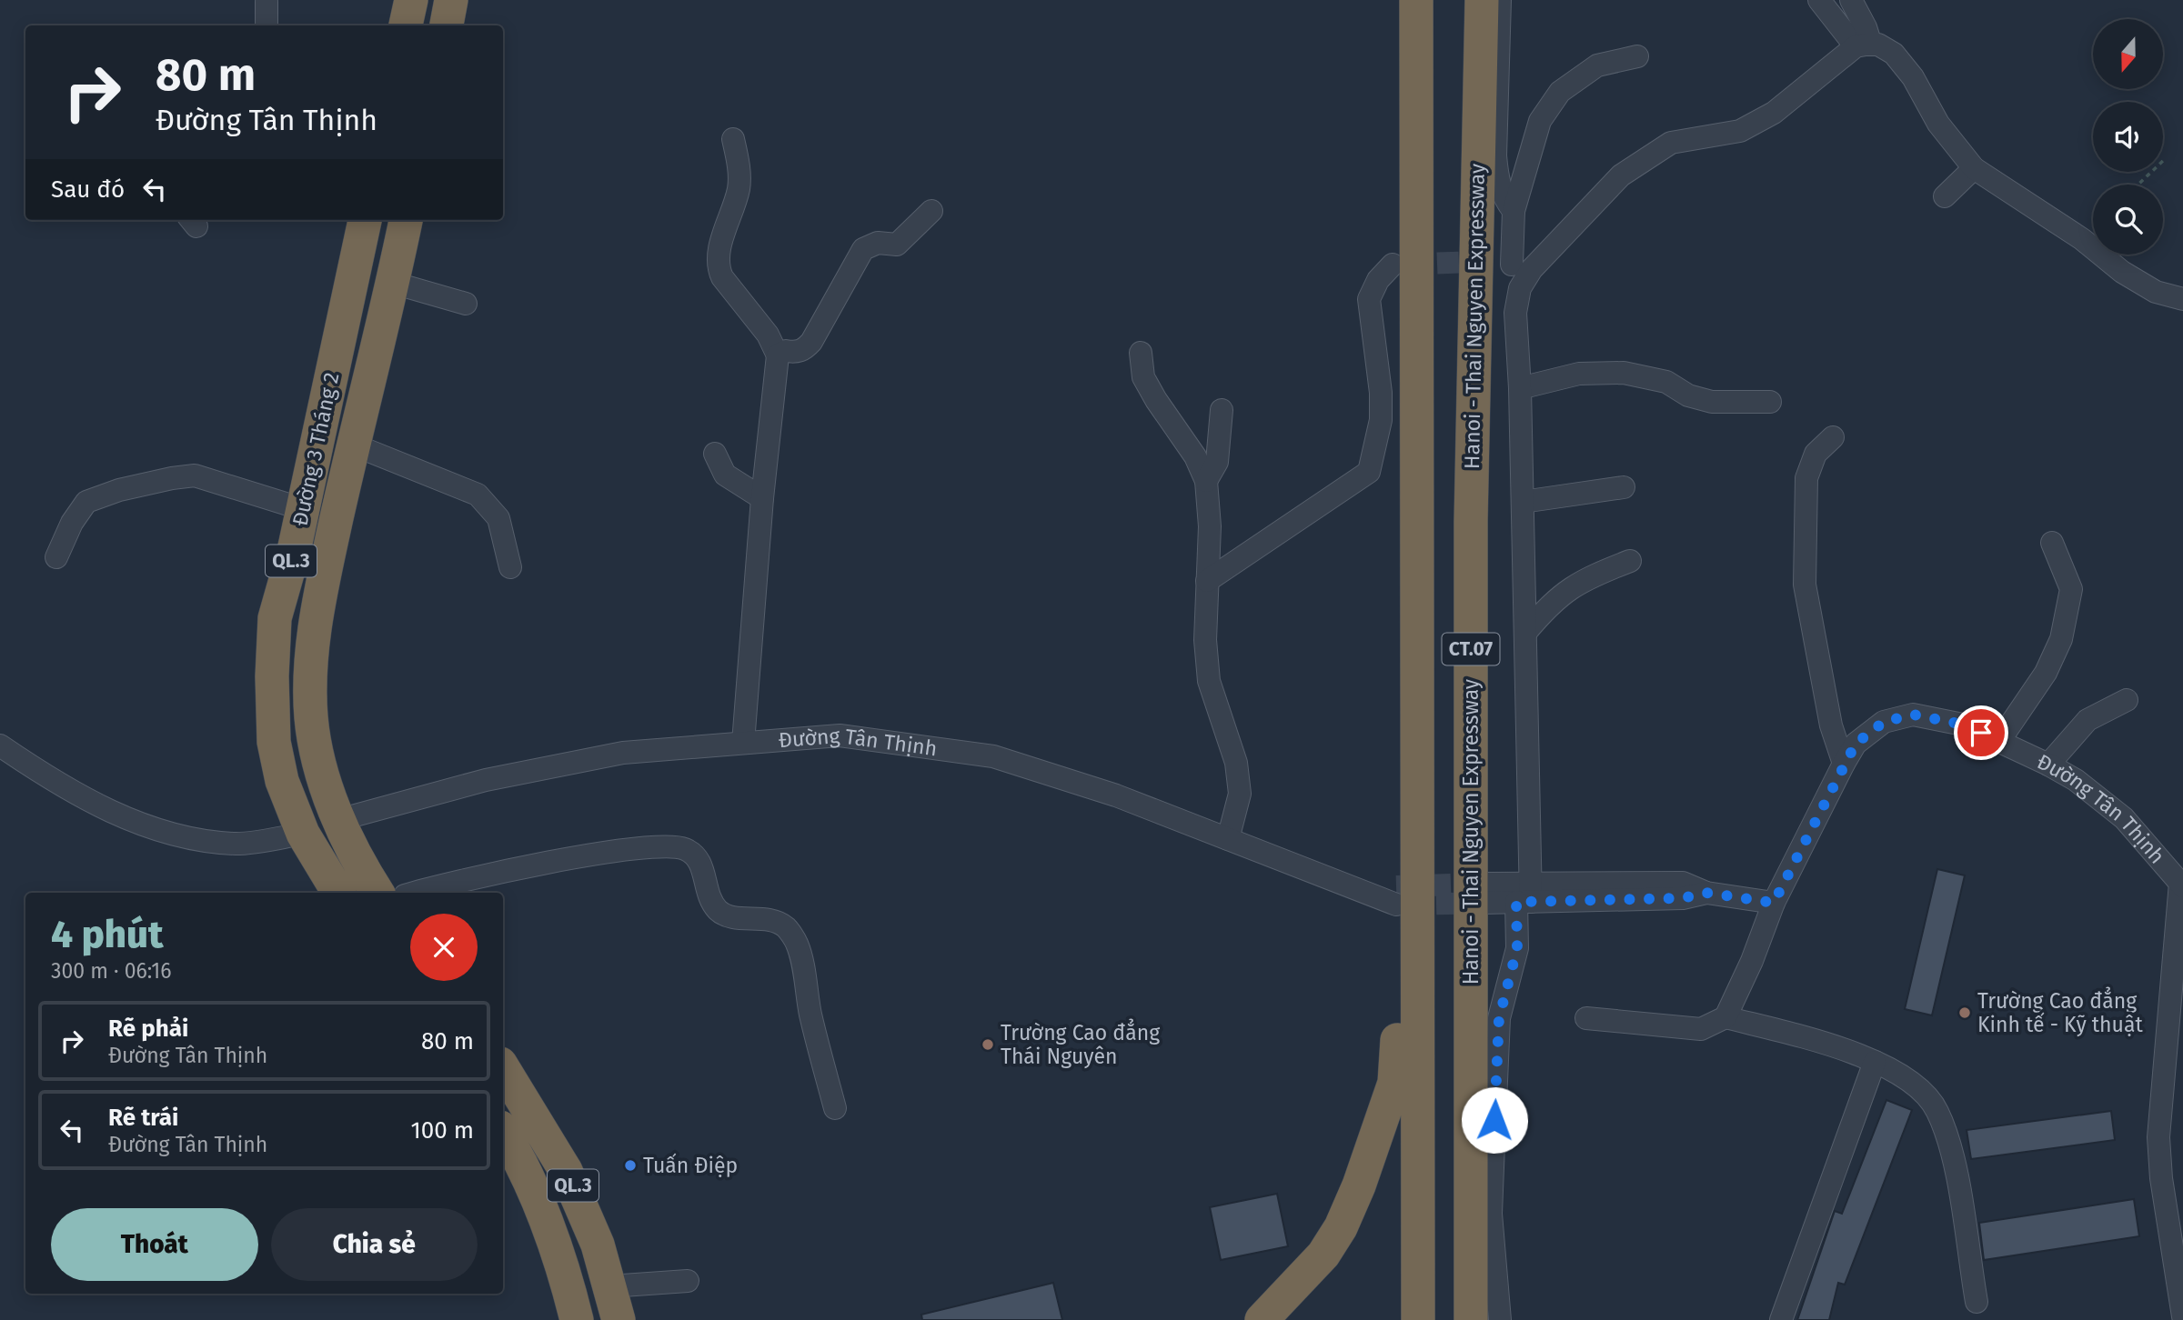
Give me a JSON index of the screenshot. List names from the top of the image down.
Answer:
{
  "streets": {
    "highway": [
      "Hanoi - Thai Nguyen Expressway",
      "Đường 3 Tháng 2",
      "QL.3",
      "CT.07"
    ],
    "street": ["Đường Tân Thịnh"]
  },
  "crossings": [
    ["Đường 3 Tháng 2", "Đường Tân Thịnh"]
  ],
  "places": ["Trường Cao đẳng Kinh tế - Kỹ thuật", "Trường Cao đẳng Thái Nguyên", "Tuấn Điệp"],
  "north": "bottom",
  "page": {
    "turn": ["80 m", "Đường Tân Thịnh"],
    "then": "Sau đó",
    "heading": ["4 phút", "300 m · 06:16"],
    "list": [
      {
        "name": "Rẽ phải",
        "note": "Đường Tân Thịnh",
        "value": "80 m"
      },
      {
        "name": "Rẽ trái",
        "note": "Đường Tân Thịnh",
        "value": "100 m"
      }
    ],
    "buttons": ["Thoát", "Chia sẻ"]
  }
}
